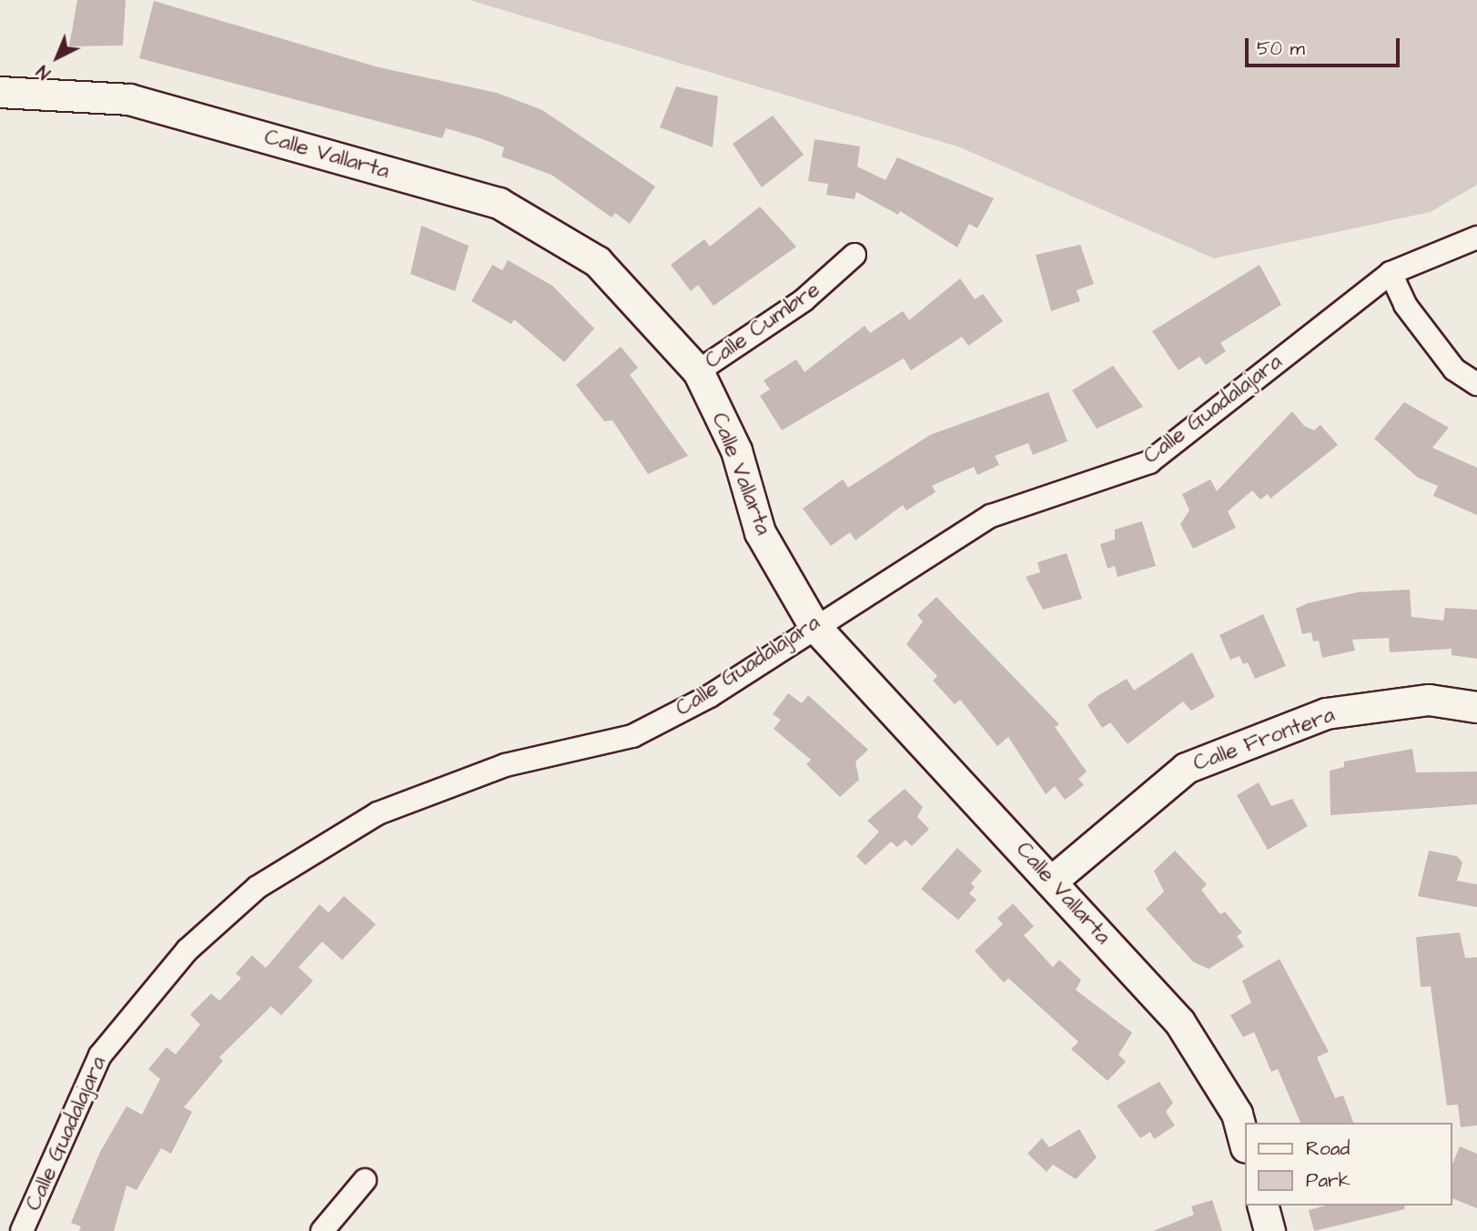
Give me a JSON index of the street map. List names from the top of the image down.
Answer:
{
  "streets": {
    "street": [
      "Calle Vallarta",
      "Calle Cumbre",
      "Calle Guadalajara",
      "Calle Frontera"
    ]
  },
  "crossings": [
    ["Calle Vallarta", "Calle Cumbre"],
    ["Calle Vallarta", "Calle Guadalajara"],
    ["Calle Vallarta", "Calle Frontera"]
  ],
  "legend": ["Road", "Park"],
  "scale_bar": "50 m",
  "north": "bottom left"
}
